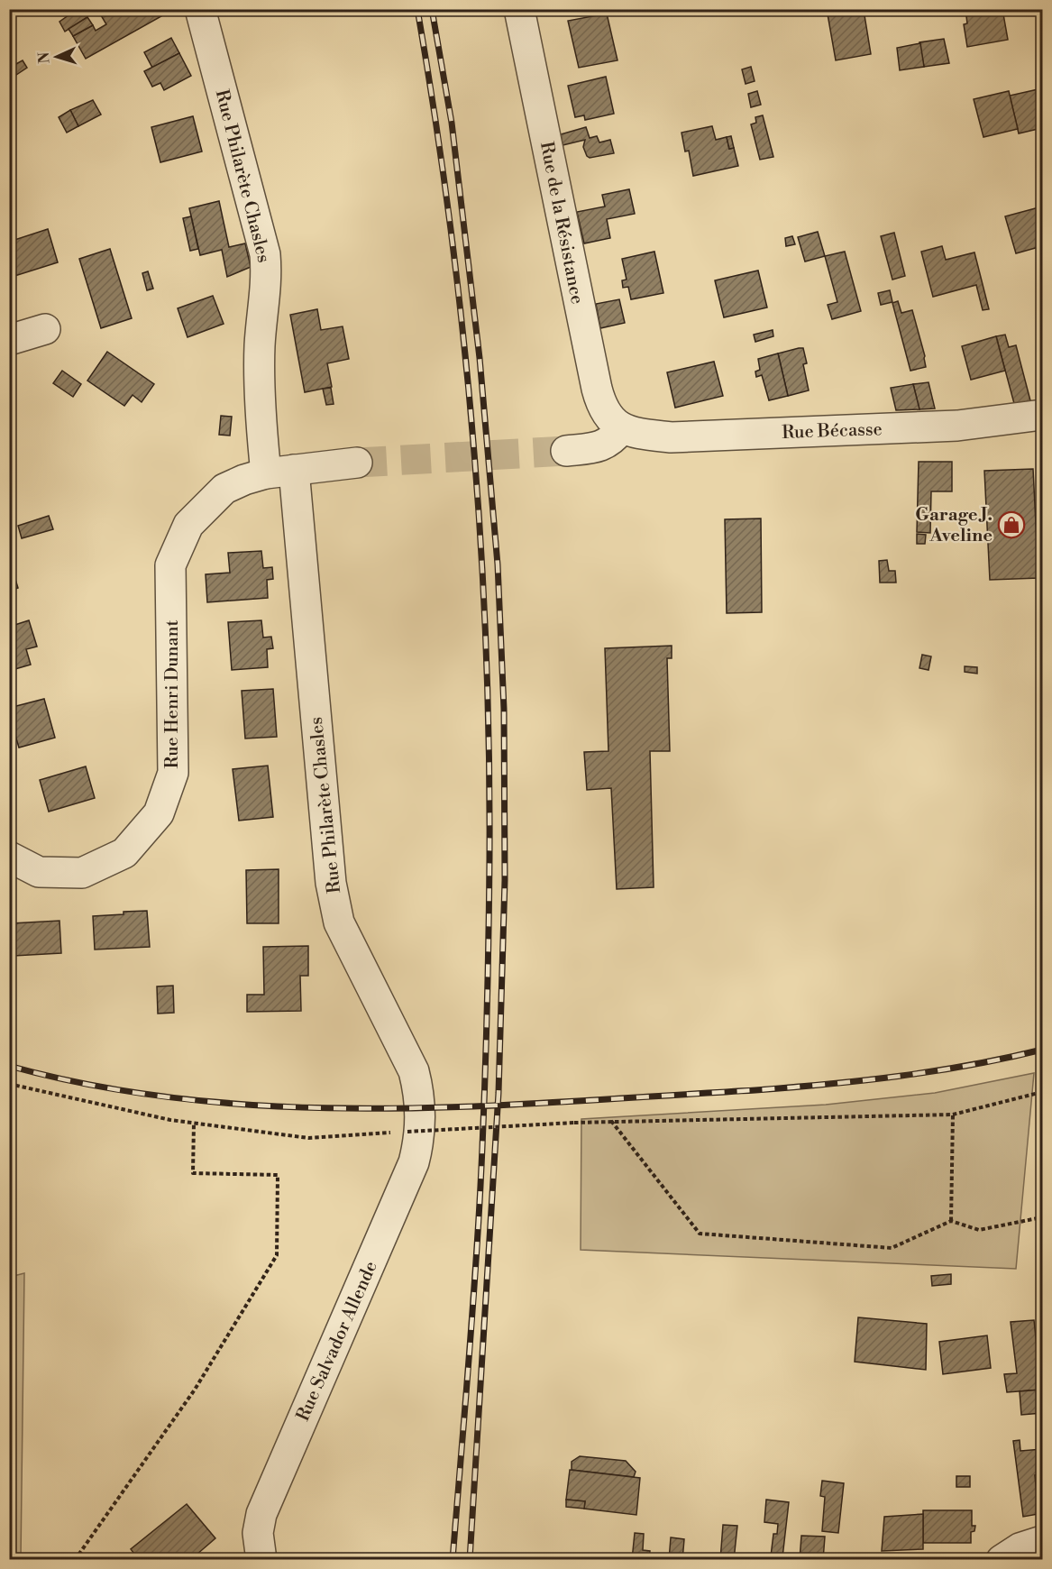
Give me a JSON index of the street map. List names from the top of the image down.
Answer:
{
  "streets": {
    "street": [
      "Rue Philarète Chasles",
      "Rue de la Résistance",
      "Rue Bécasse",
      "Rue Henri Dunant",
      "Rue Salvador Allende"
    ]
  },
  "crossings": [
    ["Rue Philarète Chasles", "Rue Henri Dunant"],
    ["Rue Philarète Chasles", "Rue Salvador Allende"],
    ["Rue de la Résistance", "Rue Bécasse"]
  ],
  "places": {
    "shop": ["Garage J. Aveline"]
  },
  "north": "left"
}
